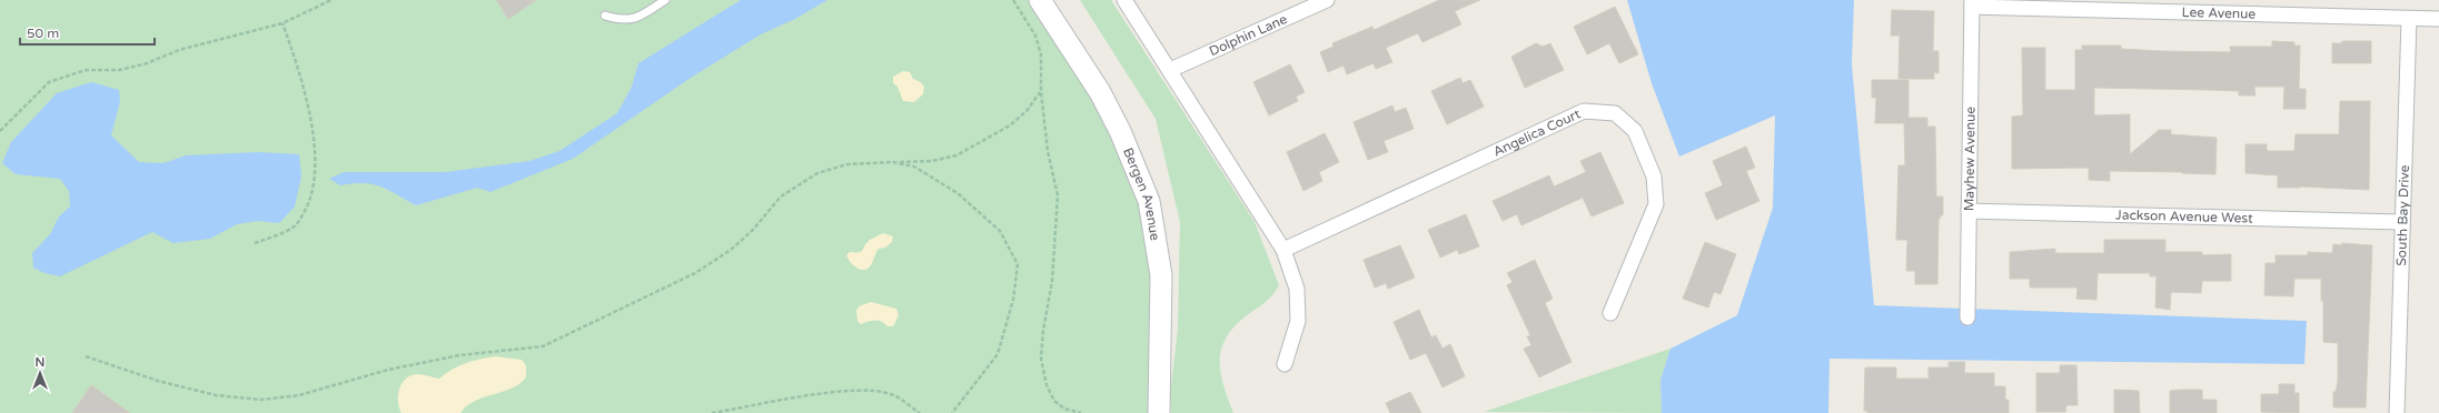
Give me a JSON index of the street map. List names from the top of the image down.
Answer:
{
  "streets": {
    "main road": ["Bergen Avenue"],
    "street": [
      "Lee Avenue",
      "Dolphin Lane",
      "Angelica Court",
      "Mayhew Avenue",
      "South Bay Drive",
      "Jackson Avenue West"
    ]
  },
  "crossings": [
    ["Lee Avenue", "Mayhew Avenue"],
    ["Lee Avenue", "South Bay Drive"],
    ["Mayhew Avenue", "Jackson Avenue West"],
    ["South Bay Drive", "Jackson Avenue West"]
  ],
  "scale_bar": "50 m",
  "north": "top"
}
